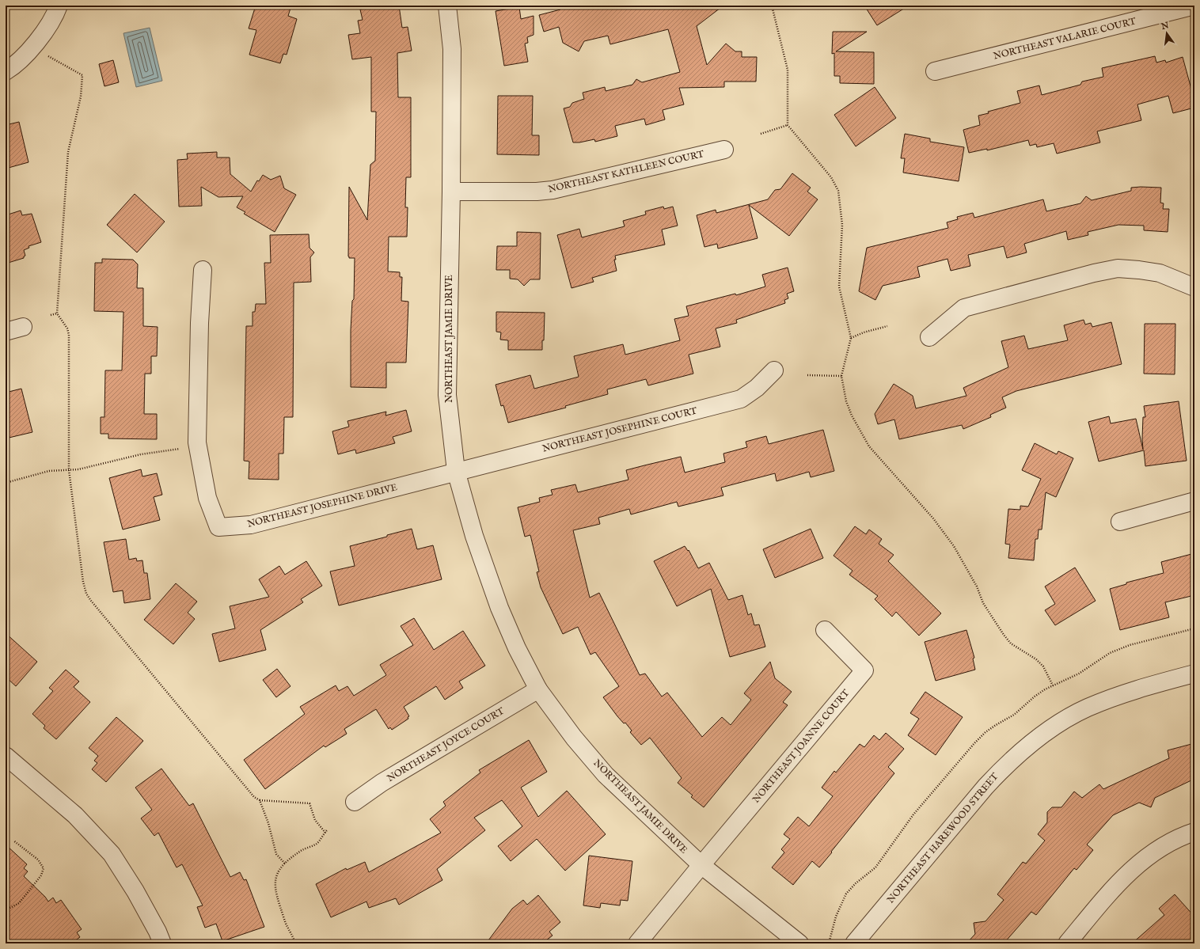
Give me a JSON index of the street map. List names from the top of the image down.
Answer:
{
  "streets": {
    "street": [
      "NORTHEAST VALARIE COURT",
      "NORTHEAST KATHLEEN COURT",
      "NORTHEAST JAMIE DRIVE",
      "NORTHEAST JOSEPHINE COURT",
      "NORTHEAST JOSEPHINE DRIVE",
      "NORTHEAST JOYCE COURT",
      "NORTHEAST JOANNE COURT",
      "NORTHEAST HAREWOOD STREET"
    ]
  },
  "crossings": [
    ["NORTHEAST KATHLEEN COURT", "NORTHEAST JAMIE DRIVE"],
    ["NORTHEAST JAMIE DRIVE", "NORTHEAST JOSEPHINE COURT"],
    ["NORTHEAST JAMIE DRIVE", "NORTHEAST JOSEPHINE DRIVE"],
    ["NORTHEAST JAMIE DRIVE", "NORTHEAST JOYCE COURT"],
    ["NORTHEAST JAMIE DRIVE", "NORTHEAST JOANNE COURT"],
    ["NORTHEAST JOSEPHINE COURT", "NORTHEAST JOSEPHINE DRIVE"]
  ],
  "north": "top"
}
